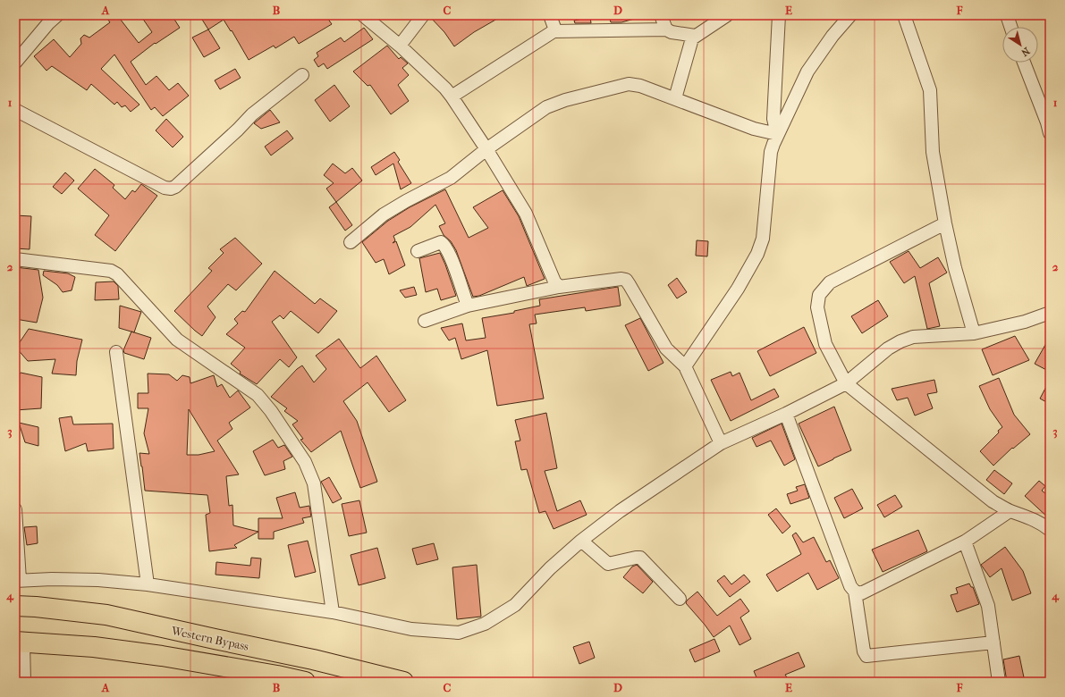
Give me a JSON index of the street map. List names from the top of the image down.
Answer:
{
  "streets": {
    "main road": ["Western Bypass"]
  },
  "north": "bottom right",
  "grid": {
    "columns": [
      "A",
      "B",
      "C",
      "D",
      "E",
      "F"
    ],
    "rows": [
      "1",
      "2",
      "3",
      "4"
    ]
  }
}
